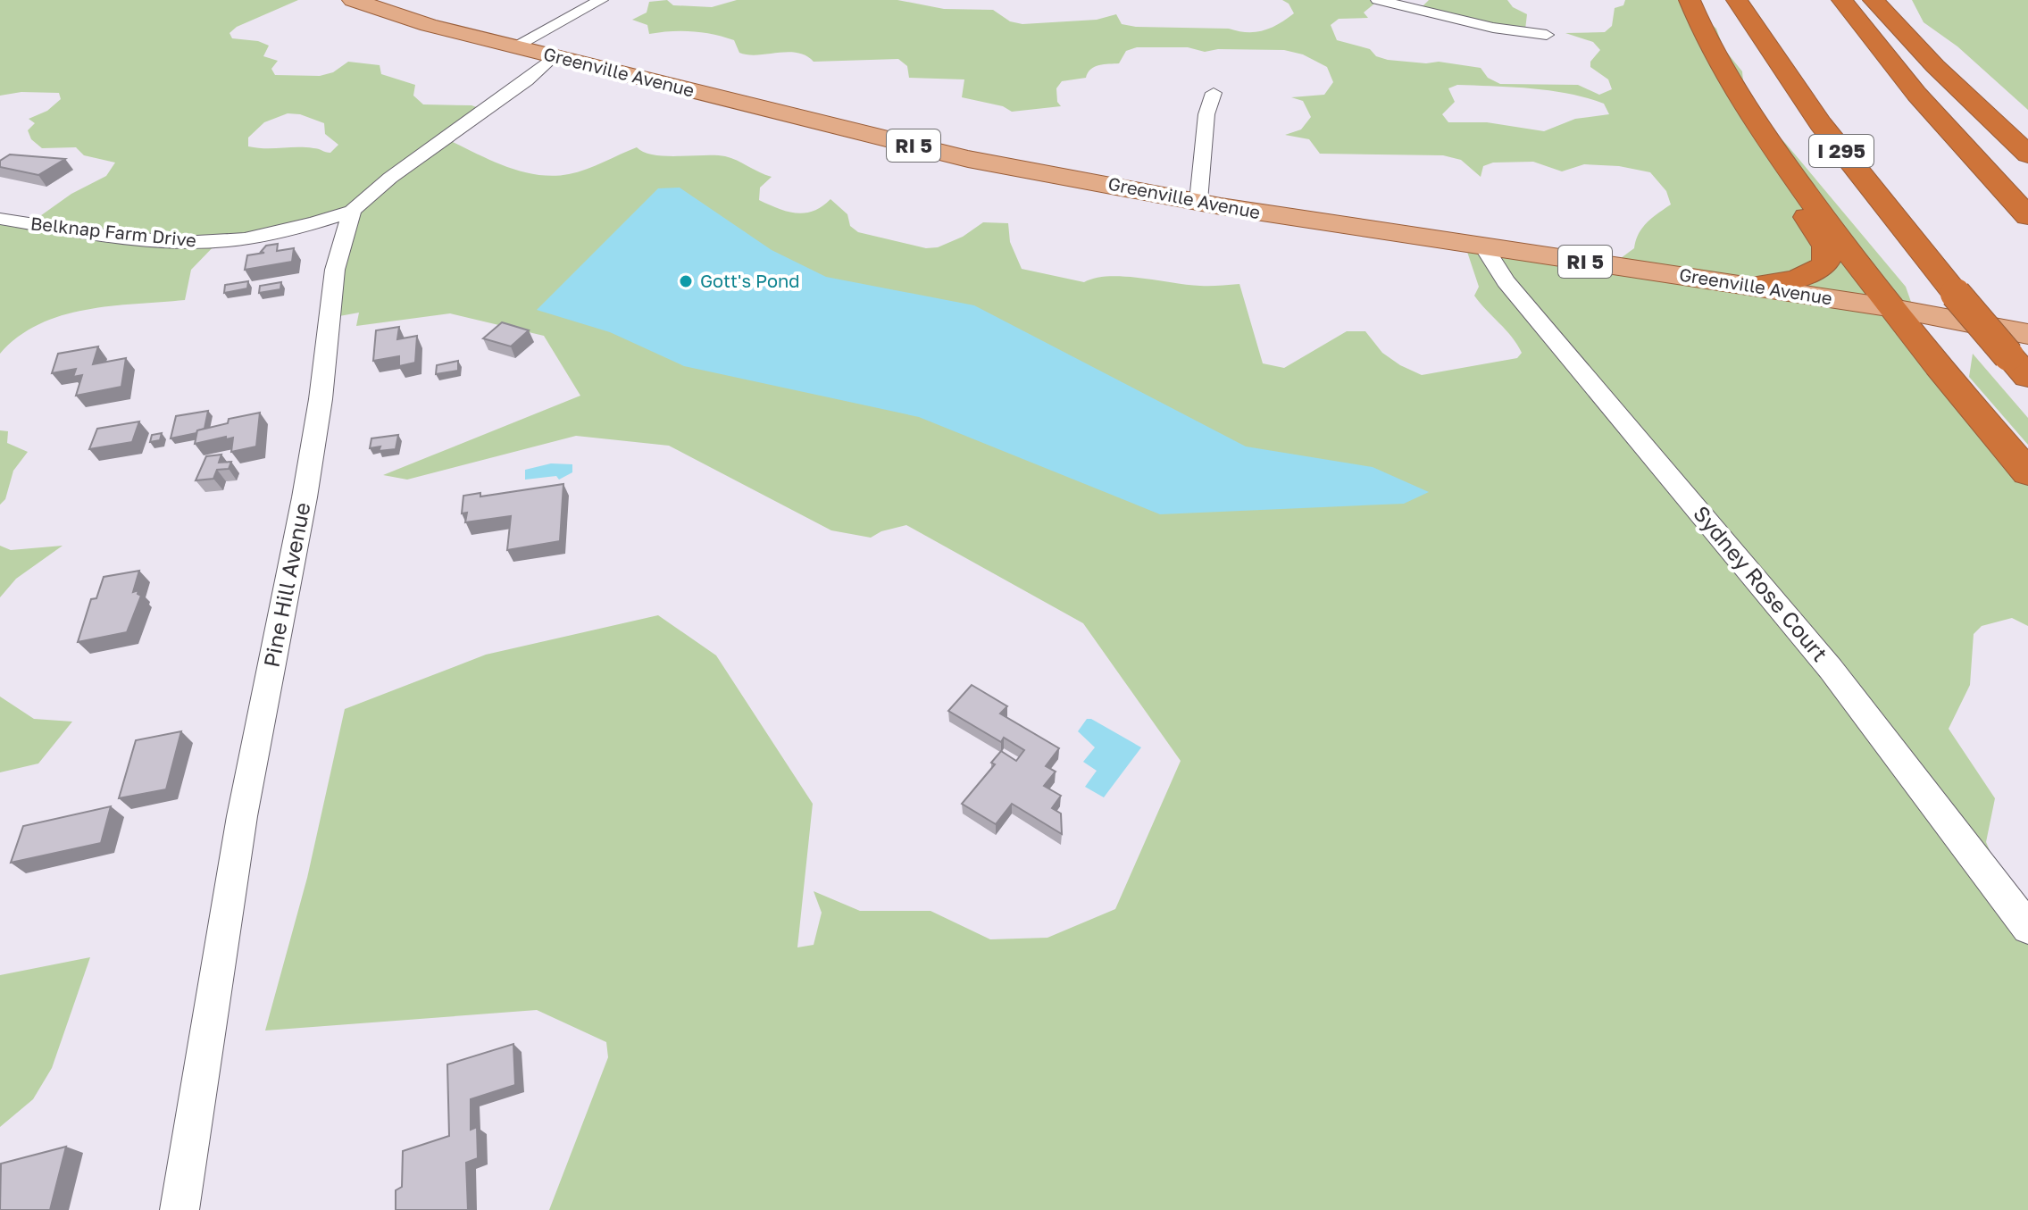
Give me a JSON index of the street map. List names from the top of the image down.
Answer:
{
  "streets": {
    "highway": ["I 295"],
    "main road": ["Greenville Avenue", "RI 5"],
    "street": ["Belknap Farm Drive", "Sydney Rose Court", "Pine Hill Avenue"]
  },
  "crossings": [
    ["Greenville Avenue", "I 295"],
    ["Greenville Avenue", "Sydney Rose Court"],
    ["Belknap Farm Drive", "Pine Hill Avenue"]
  ],
  "places": ["Gott's Pond"]
}
